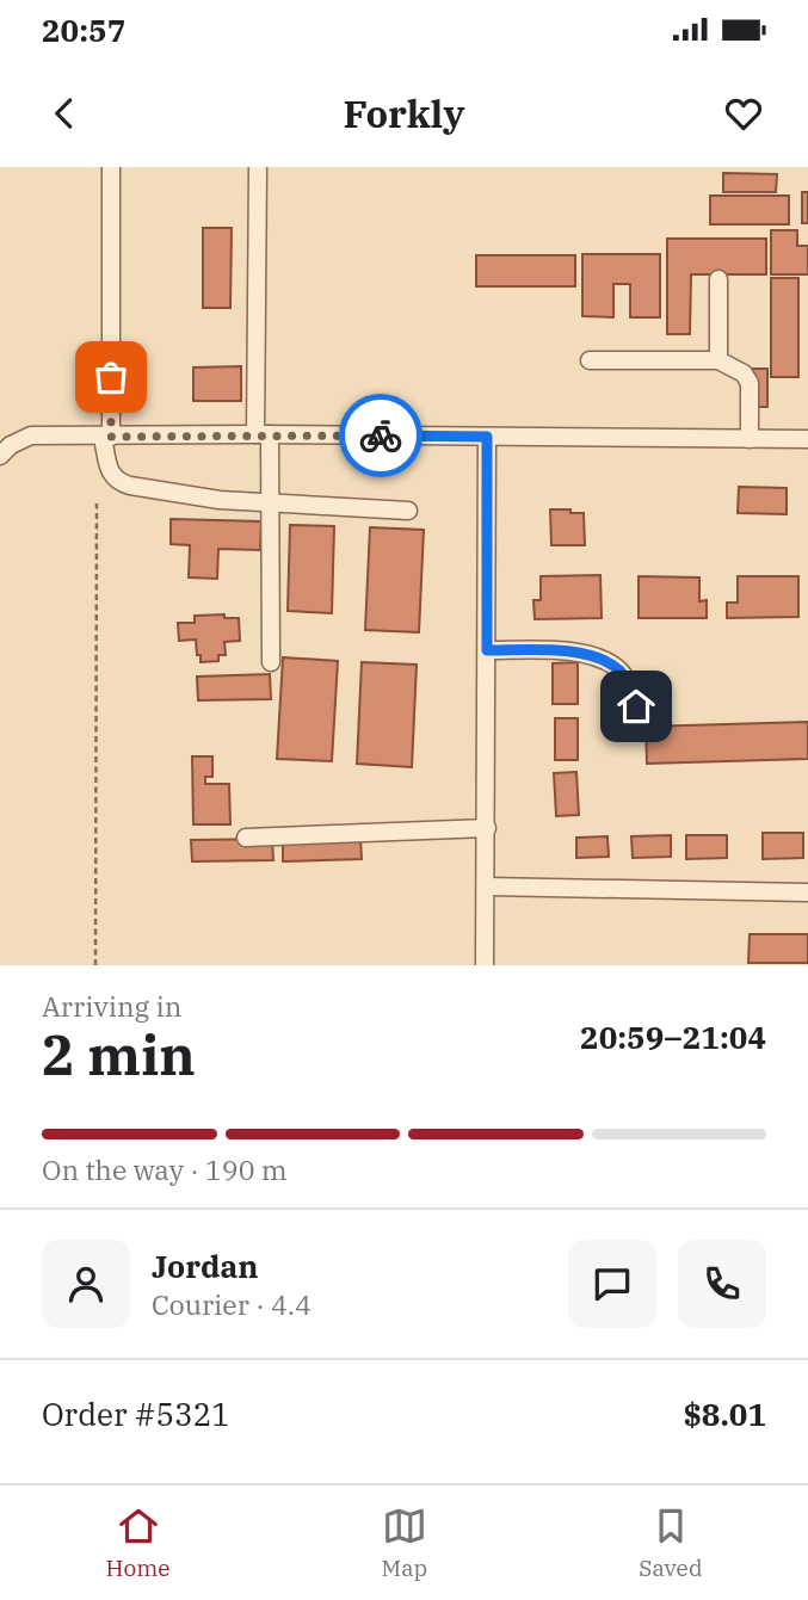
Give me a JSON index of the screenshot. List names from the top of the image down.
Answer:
{
  "page": {
    "status": "20:57",
    "header": "Forkly",
    "heading": ["2 min", "Arriving in", "20:59–21:04"],
    "panel": [
      "Jordan",
      "Courier · 4.4",
      "Order #5321",
      "$8.01"
    ],
    "bar": "On the way · 190 m",
    "tabs": ["Home", "Map", "Saved"]
  }
}
